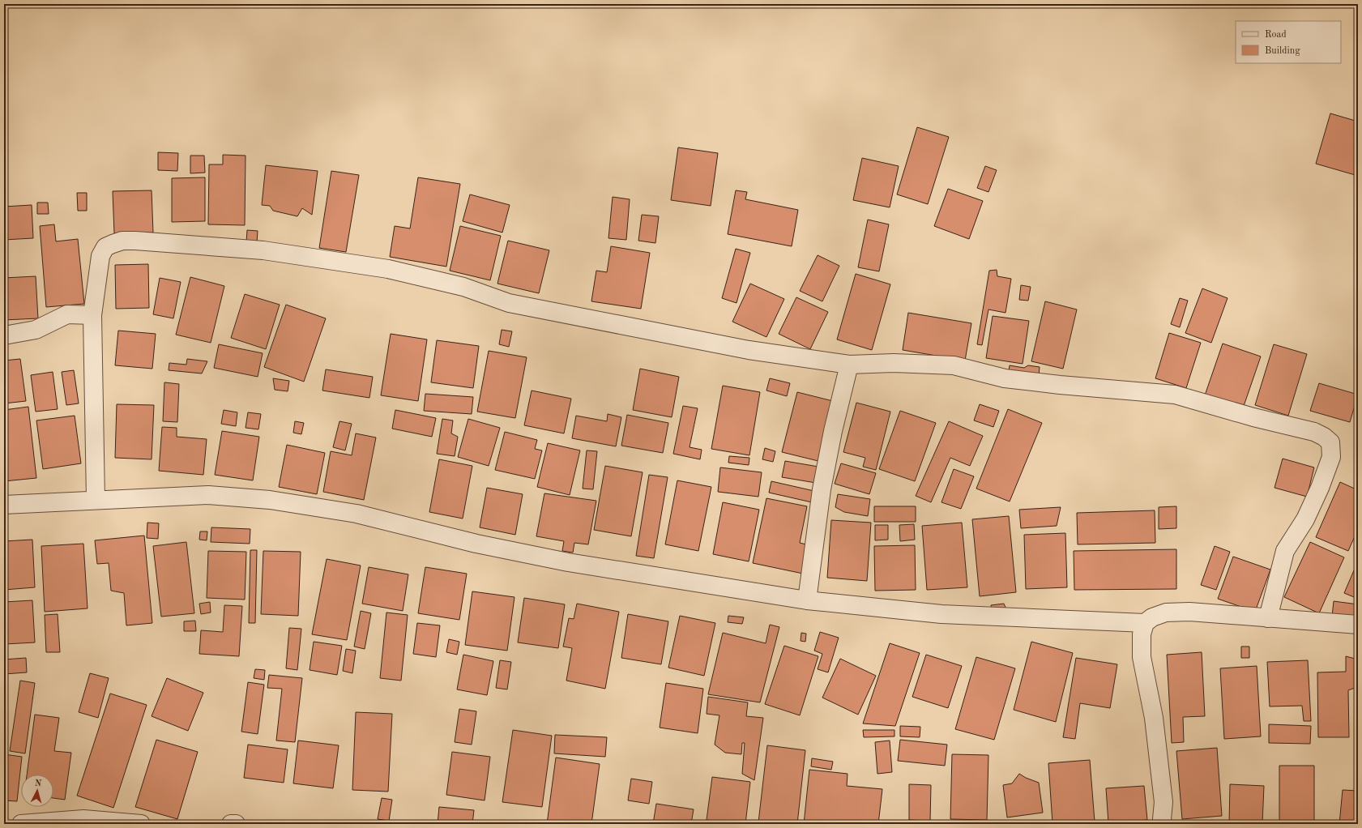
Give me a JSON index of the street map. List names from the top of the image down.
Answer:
{
  "legend": ["Road", "Building"],
  "north": "top"
}
